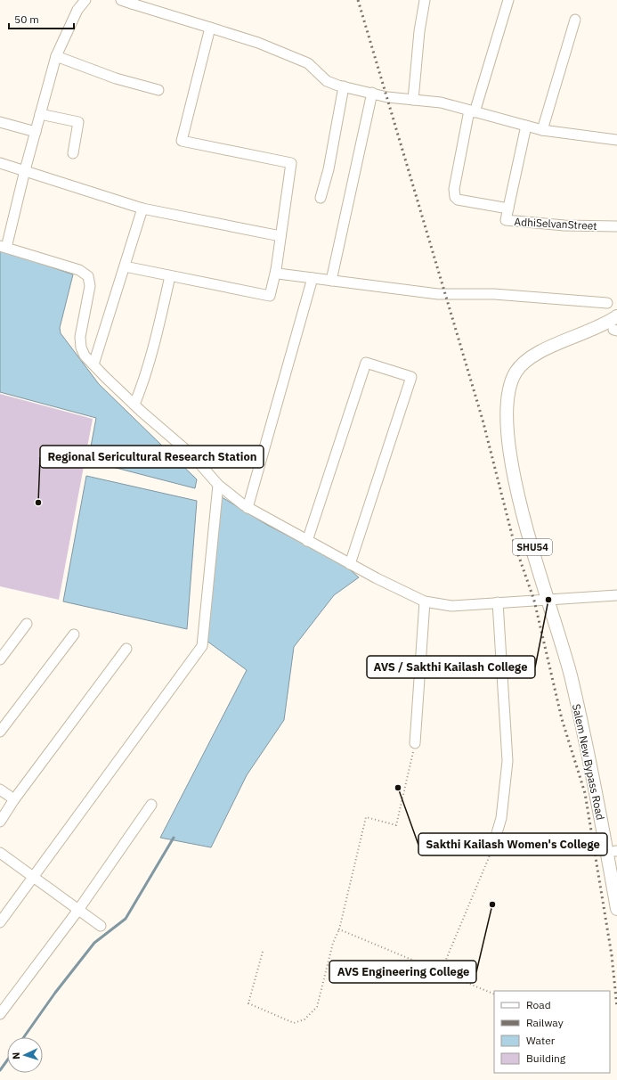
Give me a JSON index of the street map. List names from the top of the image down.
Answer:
{
  "streets": {
    "main road": ["SHU54", "Salem New Bypass Road"],
    "street": ["AdhiSelvanStreet"]
  },
  "places": [
    "Regional Sericultural Research Station",
    "AVS / Sakthi Kailash College",
    "Sakthi Kailash Women's College",
    "AVS Engineering College"
  ],
  "legend": [
    "Road",
    "Railway",
    "Water",
    "Building"
  ],
  "scale_bar": "50 m",
  "north": "left"
}
